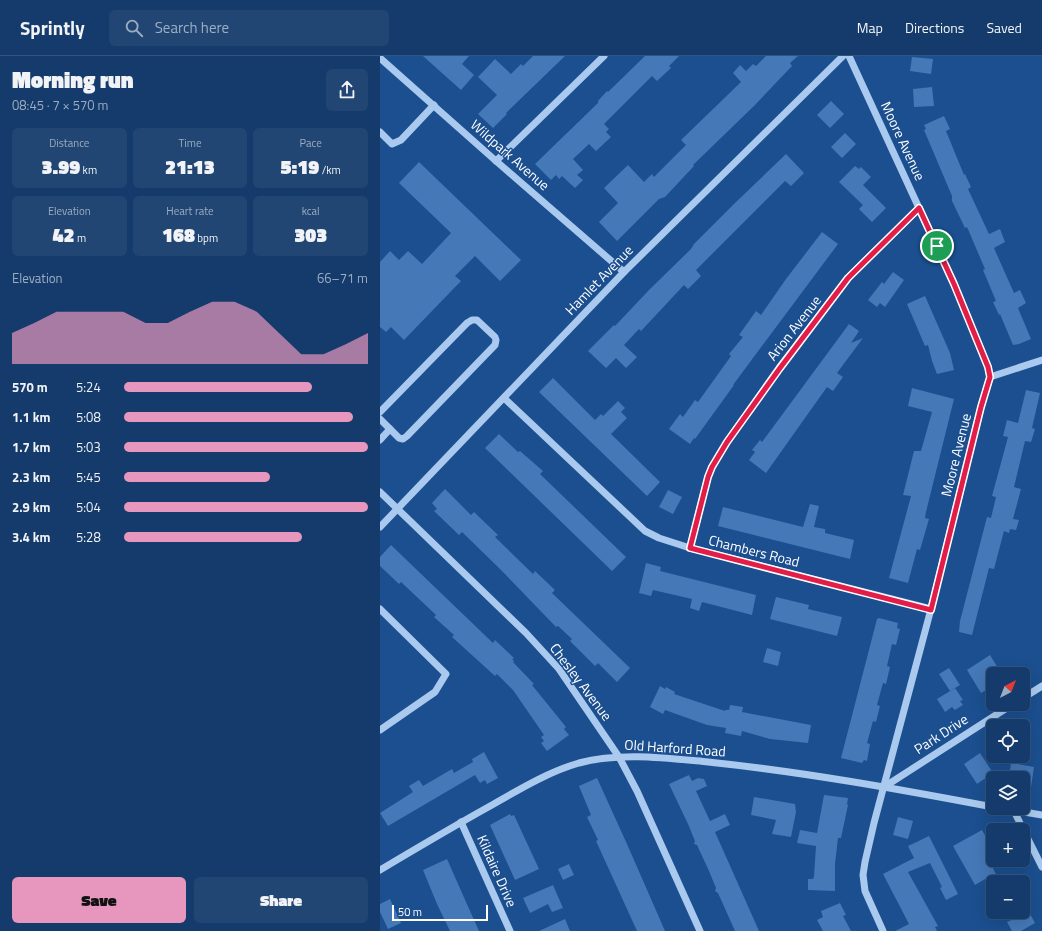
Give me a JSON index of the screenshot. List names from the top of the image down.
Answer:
{
  "streets": {
    "street": [
      "Moore Avenue",
      "Wildpark Avenue",
      "Hamlet Avenue",
      "Arion Avenue",
      "Chambers Road",
      "Chesley Avenue",
      "Park Drive",
      "Old Harford Road",
      "Kildaire Drive"
    ]
  },
  "crossings": [
    ["Moore Avenue", "Arion Avenue"],
    ["Moore Avenue", "Chambers Road"],
    ["Moore Avenue", "Park Drive"],
    ["Moore Avenue", "Old Harford Road"],
    ["Wildpark Avenue", "Hamlet Avenue"],
    ["Hamlet Avenue", "Chambers Road"],
    ["Hamlet Avenue", "Chesley Avenue"],
    ["Arion Avenue", "Chambers Road"],
    ["Chesley Avenue", "Old Harford Road"],
    ["Park Drive", "Old Harford Road"],
    ["Old Harford Road", "Kildaire Drive"]
  ],
  "scale_bar": "50 m",
  "north": "top right",
  "page": {
    "header": "Sprintly",
    "search": "Search here",
    "nav": ["Map", "Directions", "Saved"],
    "heading": ["Morning run", "08:45 · 7 × 570 m"],
    "stats": [
      ["Distance", "3.99 km"],
      ["Time", "21:13"],
      ["Pace", "5:19 /km"],
      ["Elevation", "42 m"],
      ["Heart rate", "168 bpm"],
      ["kcal", "303"]
    ],
    "chart": ["Elevation", "66–71 m"],
    "list": [
      {
        "name": "570 m",
        "note": "5:24"
      },
      {
        "name": "1.1 km",
        "note": "5:08"
      },
      {
        "name": "1.7 km",
        "note": "5:03"
      },
      {
        "name": "2.3 km",
        "note": "5:45"
      },
      {
        "name": "2.9 km",
        "note": "5:04"
      },
      {
        "name": "3.4 km",
        "note": "5:28"
      }
    ],
    "map_buttons": ["+", "−"],
    "buttons": ["Save", "Share"],
    "scale": "50 m"
  }
}
